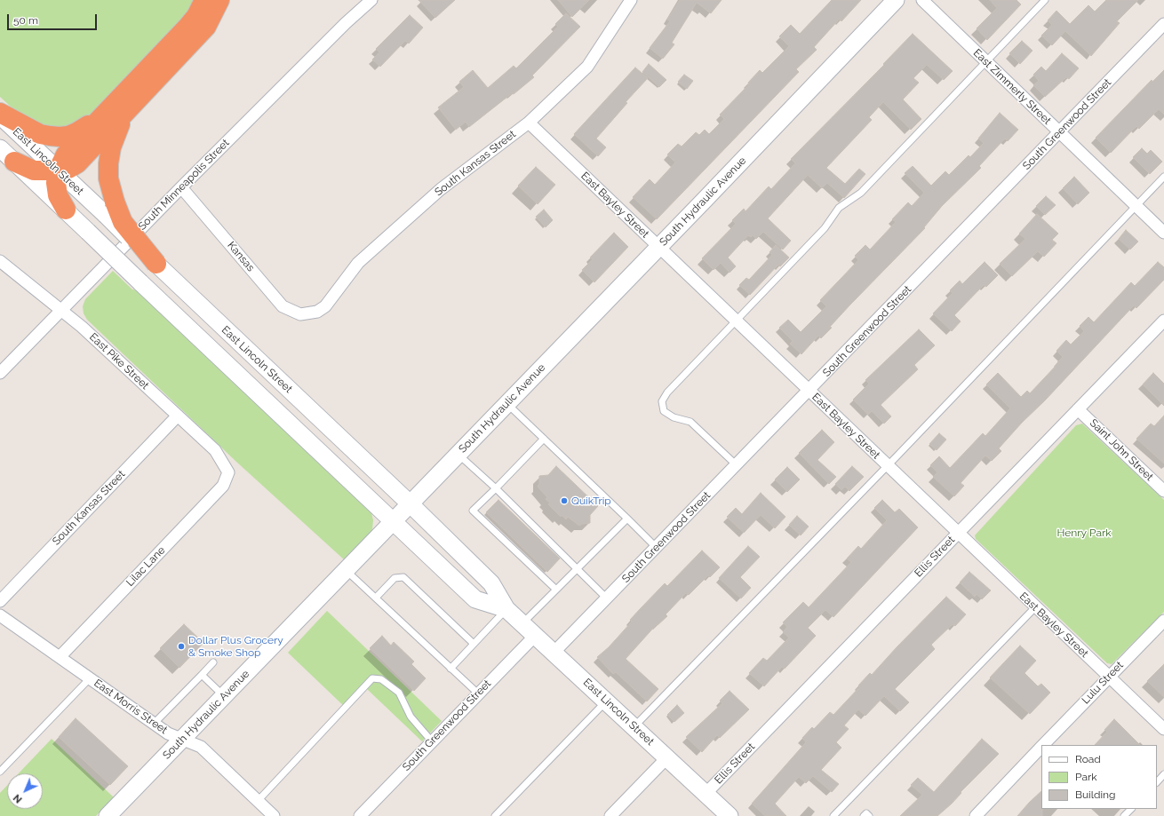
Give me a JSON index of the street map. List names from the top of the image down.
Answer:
{
  "streets": {
    "street": [
      "East Zimmerly Street",
      "South Greenwood Street",
      "East Lincoln Street",
      "South Kansas Street",
      "South Minneapolis Street",
      "South Hydraulic Avenue",
      "East Bayley Street",
      "Kansas",
      "East Pike Street",
      "Saint John Street",
      "Ellis Street",
      "Lilac Lane",
      "Lulu Street",
      "East Morris Street"
    ]
  },
  "crossings": [
    ["East Zimmerly Street", "South Greenwood Street"],
    ["South Greenwood Street", "East Lincoln Street"],
    ["South Greenwood Street", "East Bayley Street"],
    ["East Lincoln Street", "South Hydraulic Avenue"],
    ["East Lincoln Street", "Ellis Street"],
    ["South Kansas Street", "East Bayley Street"],
    ["South Kansas Street", "Kansas"],
    ["South Kansas Street", "East Pike Street"],
    ["South Minneapolis Street", "Kansas"],
    ["South Minneapolis Street", "East Pike Street"],
    ["South Hydraulic Avenue", "East Bayley Street"],
    ["South Hydraulic Avenue", "East Morris Street"],
    ["East Bayley Street", "Ellis Street"],
    ["East Bayley Street", "Lulu Street"],
    ["East Pike Street", "Lilac Lane"],
    ["Saint John Street", "Ellis Street"],
    ["Lilac Lane", "East Morris Street"]
  ],
  "parks": ["Henry Park"],
  "places": ["QuikTrip", "Dollar Plus Grocery & Smoke Shop"],
  "legend": ["Road", "Park", "Building"],
  "scale_bar": "50 m",
  "north": "bottom left"
}
